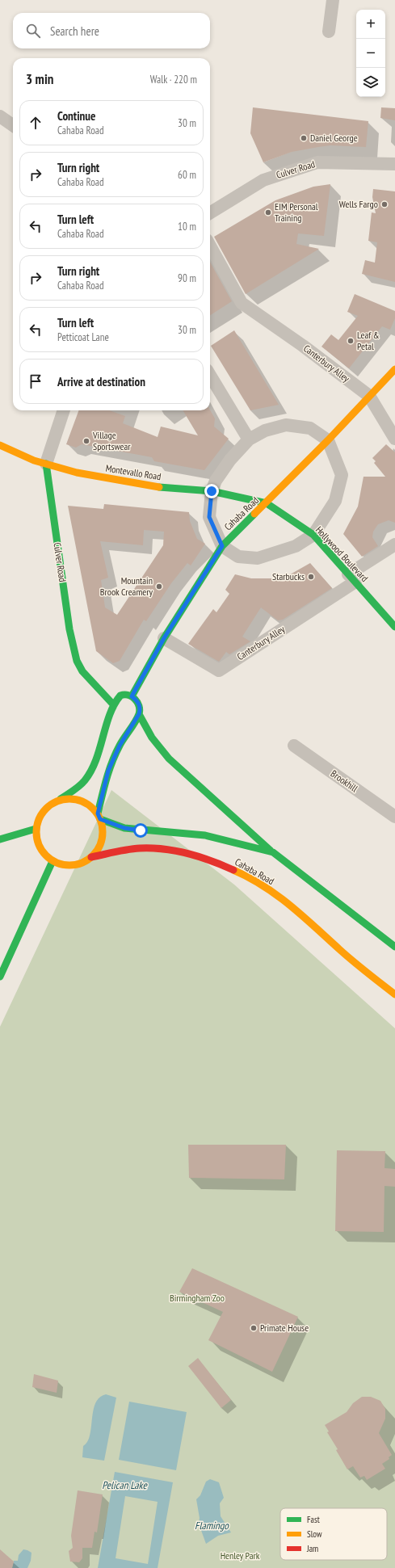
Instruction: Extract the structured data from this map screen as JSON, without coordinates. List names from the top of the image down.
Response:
{
  "streets": {
    "street": [
      "Culver Road",
      "Canterbury Alley",
      "Montevallo Road",
      "Cahaba Road",
      "Hollywood Boulevard",
      "Brookhill"
    ]
  },
  "crossings": [
    ["Culver Road", "Montevallo Road"],
    ["Canterbury Alley", "Cahaba Road"],
    ["Canterbury Alley", "Hollywood Boulevard"],
    ["Montevallo Road", "Cahaba Road"],
    ["Montevallo Road", "Hollywood Boulevard"],
    ["Cahaba Road", "Hollywood Boulevard"]
  ],
  "water": ["Pelican Lake", "Flamingo"],
  "parks": ["Birmingham Zoo", "Henley Park"],
  "places": [
    "Daniel George",
    "Wells Fargo",
    "EIM Personal Training",
    "Leaf & Petal",
    "Village Sportswear",
    "Starbucks",
    "Mountain Brook Creamery",
    "Primate House"
  ],
  "legend": ["Fast", "Slow", "Jam"],
  "page": {
    "map_buttons": ["+", "−"],
    "search": "Search here",
    "heading": ["3 min", "Walk · 220 m"],
    "list": [
      ["Continue", "Cahaba Road", "30 m"],
      ["Turn right", "Cahaba Road", "60 m"],
      ["Turn left", "Cahaba Road", "10 m"],
      ["Turn right", "Cahaba Road", "90 m"],
      ["Turn left", "Petticoat Lane", "30 m"],
      "Arrive at destination"
    ]
  }
}
